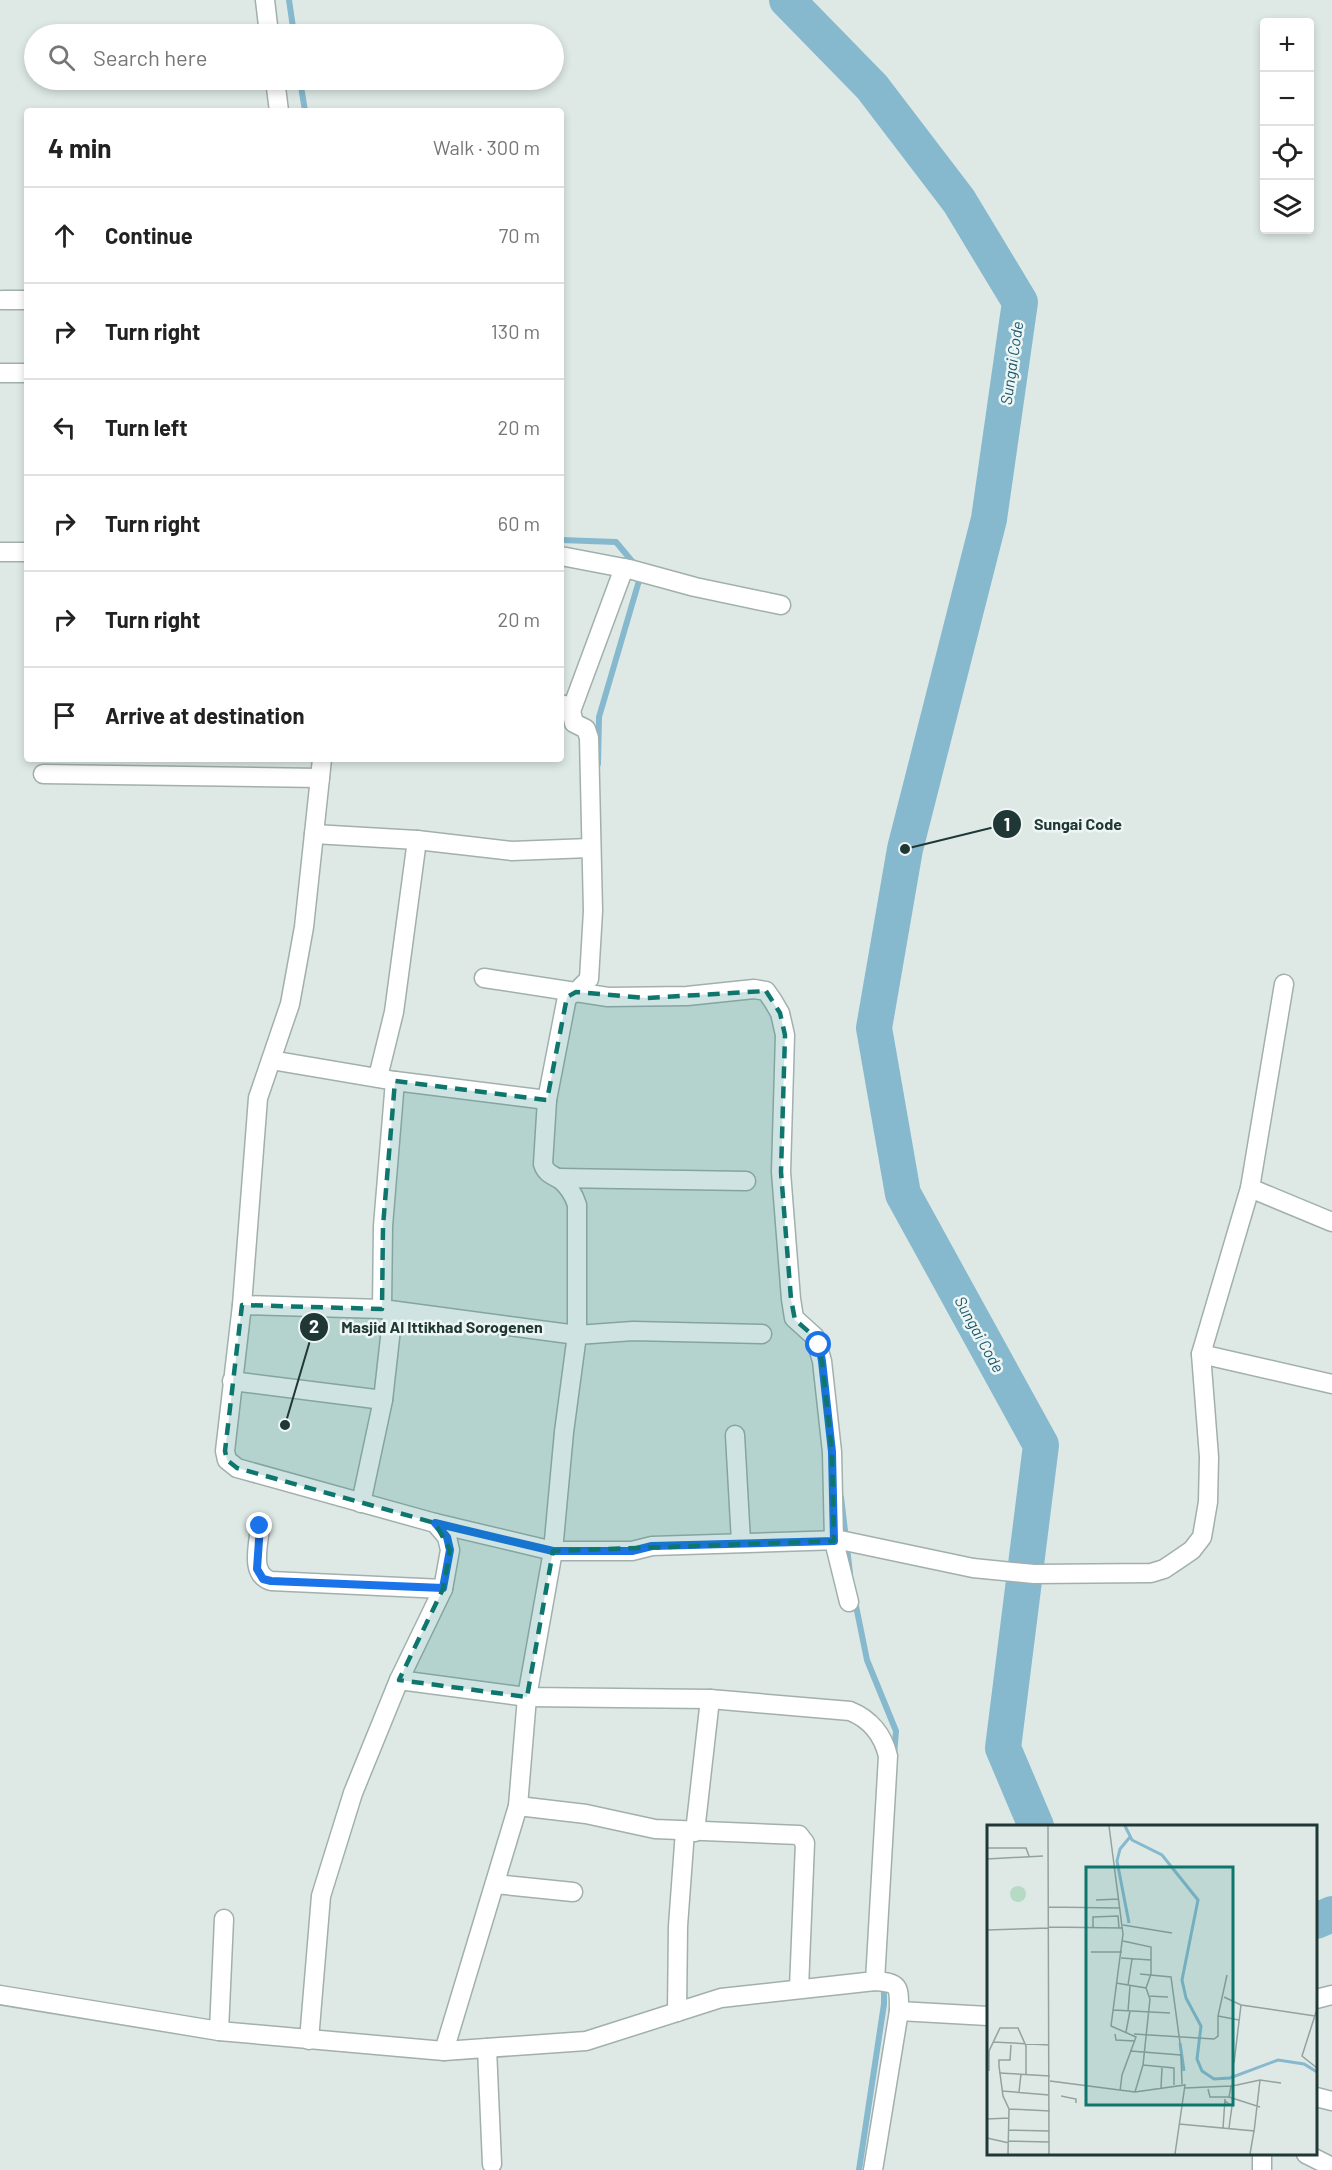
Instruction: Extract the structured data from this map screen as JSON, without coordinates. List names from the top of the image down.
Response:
{
  "water": ["Sungai Code"],
  "places": ["Sungai Code", "Masjid Al Ittikhad Sorogenen"],
  "page": {
    "map_buttons": ["+", "−"],
    "search": "Search here",
    "heading": ["4 min", "Walk · 300 m"],
    "list": [
      ["Continue", "70 m"],
      ["Turn right", "130 m"],
      ["Turn left", "20 m"],
      ["Turn right", "60 m"],
      ["Turn right", "20 m"],
      "Arrive at destination"
    ]
  }
}
